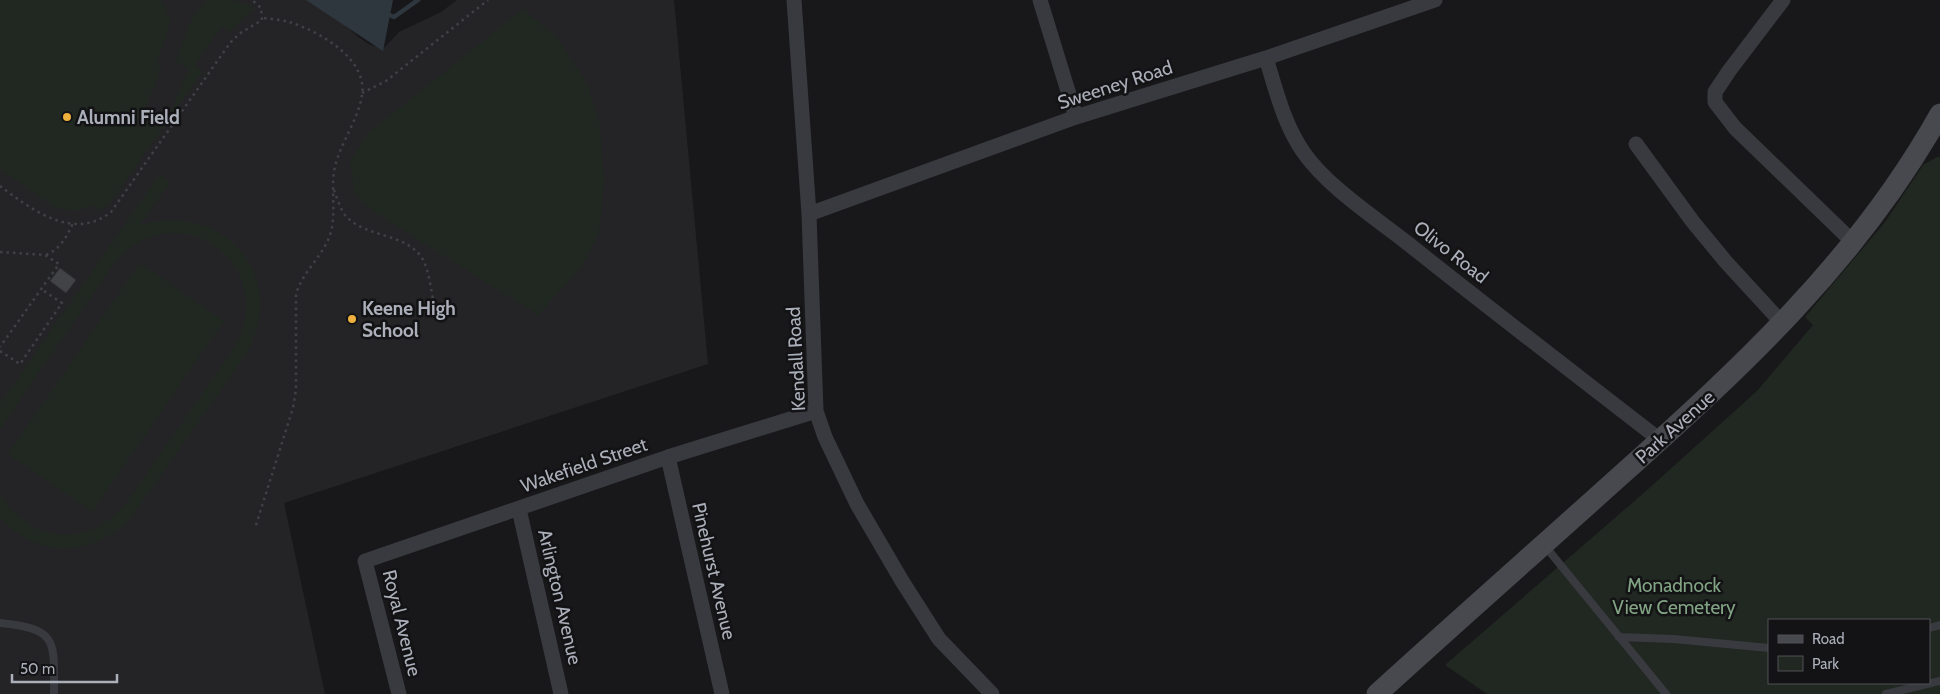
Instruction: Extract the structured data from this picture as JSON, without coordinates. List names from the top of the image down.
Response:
{
  "streets": {
    "street": [
      "Sweeney Road",
      "Olivo Road",
      "Kendall Road",
      "Park Avenue",
      "Wakefield Street",
      "Pinehurst Avenue",
      "Arlington Avenue",
      "Royal Avenue"
    ]
  },
  "crossings": [
    ["Sweeney Road", "Olivo Road"],
    ["Sweeney Road", "Kendall Road"],
    ["Olivo Road", "Park Avenue"],
    ["Kendall Road", "Wakefield Street"],
    ["Wakefield Street", "Pinehurst Avenue"],
    ["Wakefield Street", "Arlington Avenue"],
    ["Wakefield Street", "Royal Avenue"]
  ],
  "parks": ["Monadnock View Cemetery"],
  "places": ["Alumni Field", "Keene High School"],
  "legend": ["Road", "Park"],
  "scale_bar": "50 m"
}
